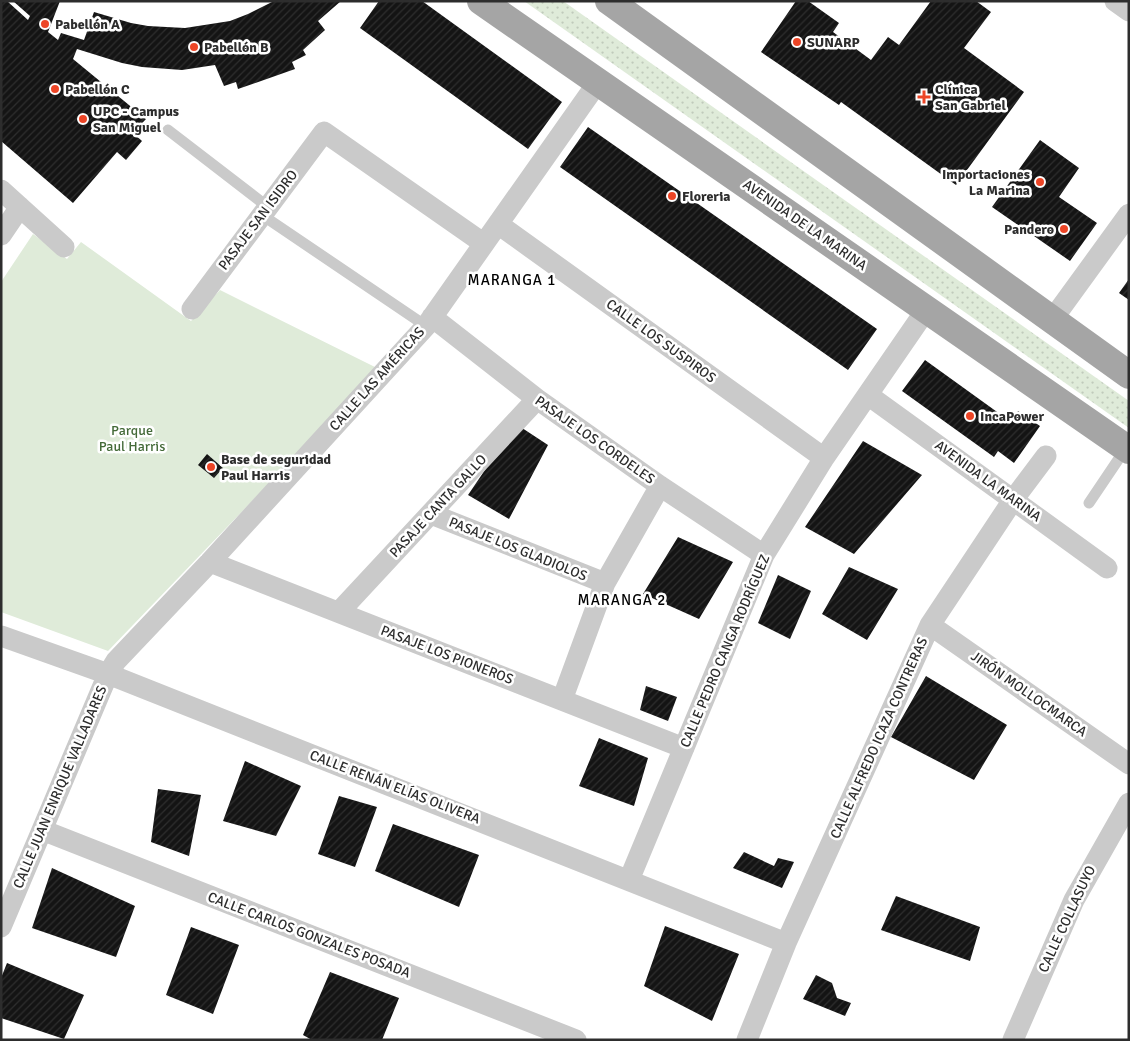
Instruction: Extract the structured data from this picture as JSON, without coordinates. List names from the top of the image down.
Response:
{
  "streets": {
    "main road": ["AVENIDA DE LA MARINA"],
    "street": [
      "PASAJE SAN ISIDRO",
      "CALLE LOS SUSPIROS",
      "CALLE LAS AMÉRICAS",
      "PASAJE LOS CORDELES",
      "AVENIDA LA MARINA",
      "PASAJE CANTA GALLO",
      "PASAJE LOS GLADIOLOS",
      "CALLE PEDRO CANGA RODRÍGUEZ",
      "PASAJE LOS PIONEROS",
      "JIRÓN MOLLOCMARCA",
      "CALLE ALFREDO ICAZA CONTRERAS",
      "CALLE JUAN ENRIQUE VALLADARES",
      "CALLE RENÁN ELÍAS OLIVERA",
      "CALLE COLLASUYO",
      "CALLE CARLOS GONZALES POSADA"
    ]
  },
  "crossings": [
    ["PASAJE SAN ISIDRO", "CALLE LAS AMÉRICAS"],
    ["PASAJE SAN ISIDRO", "PASAJE LOS CORDELES"],
    ["AVENIDA DE LA MARINA", "CALLE LAS AMÉRICAS"],
    ["AVENIDA DE LA MARINA", "CALLE PEDRO CANGA RODRÍGUEZ"],
    ["CALLE LOS SUSPIROS", "CALLE LAS AMÉRICAS"],
    ["CALLE LOS SUSPIROS", "CALLE PEDRO CANGA RODRÍGUEZ"],
    ["CALLE LAS AMÉRICAS", "PASAJE LOS CORDELES"],
    ["CALLE LAS AMÉRICAS", "PASAJE LOS PIONEROS"],
    ["CALLE LAS AMÉRICAS", "CALLE JUAN ENRIQUE VALLADARES"],
    ["CALLE LAS AMÉRICAS", "CALLE RENÁN ELÍAS OLIVERA"],
    ["PASAJE LOS CORDELES", "PASAJE CANTA GALLO"],
    ["PASAJE LOS CORDELES", "CALLE PEDRO CANGA RODRÍGUEZ"],
    ["AVENIDA LA MARINA", "CALLE PEDRO CANGA RODRÍGUEZ"],
    ["AVENIDA LA MARINA", "CALLE ALFREDO ICAZA CONTRERAS"],
    ["PASAJE CANTA GALLO", "PASAJE LOS GLADIOLOS"],
    ["PASAJE CANTA GALLO", "PASAJE LOS PIONEROS"],
    ["CALLE PEDRO CANGA RODRÍGUEZ", "PASAJE LOS PIONEROS"],
    ["CALLE PEDRO CANGA RODRÍGUEZ", "CALLE RENÁN ELÍAS OLIVERA"],
    ["JIRÓN MOLLOCMARCA", "CALLE ALFREDO ICAZA CONTRERAS"],
    ["CALLE ALFREDO ICAZA CONTRERAS", "CALLE RENÁN ELÍAS OLIVERA"],
    ["CALLE JUAN ENRIQUE VALLADARES", "CALLE RENÁN ELÍAS OLIVERA"],
    ["CALLE JUAN ENRIQUE VALLADARES", "CALLE CARLOS GONZALES POSADA"]
  ],
  "districts": ["MARANGA 1", "MARANGA 2"],
  "parks": ["Parque Paul Harris"],
  "places": {
    "other": [
      "Pabellón A",
      "SUNARP",
      "Pabellón B",
      "Pabellón C",
      "UPC - Campus San Miguel",
      "Importaciones La Marina",
      "Floreria",
      "Pandero",
      "IncaPower",
      "Base de seguridad Paul Harris"
    ],
    "health": ["Clínica San Gabriel"]
  }
}
